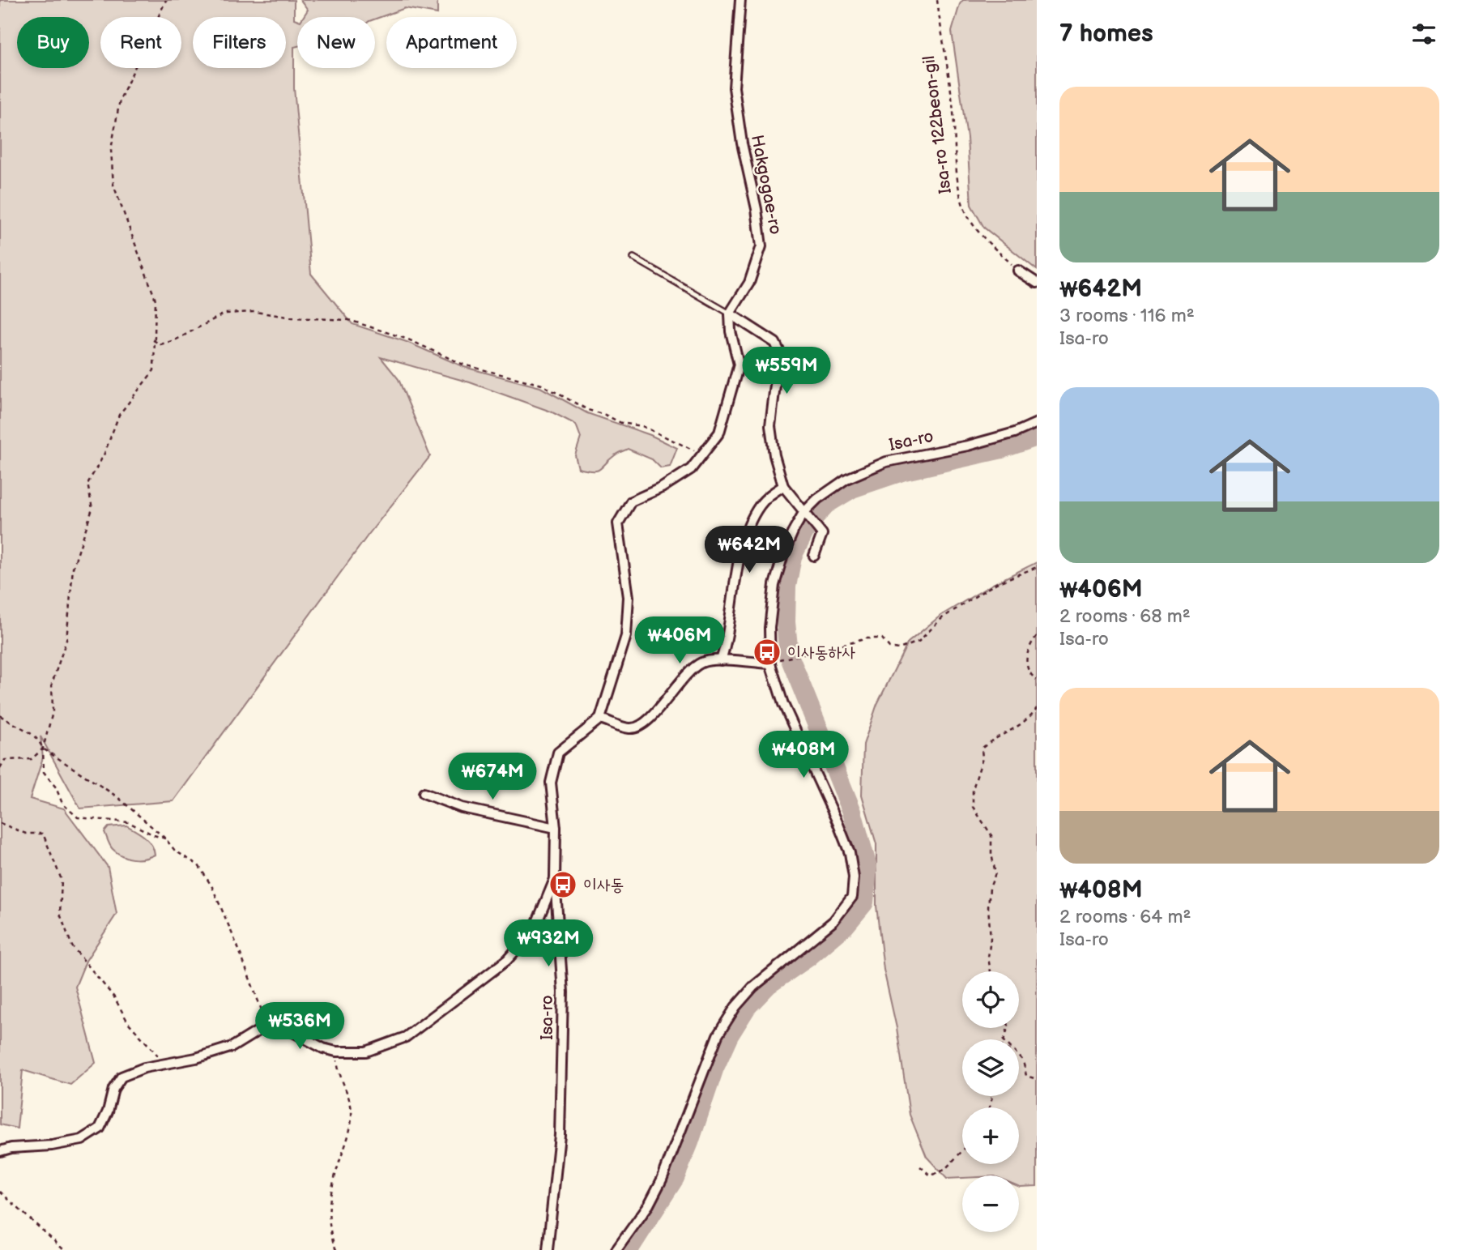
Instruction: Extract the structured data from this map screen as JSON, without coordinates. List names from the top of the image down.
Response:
{
  "streets": {
    "street": ["Hakgogae-ro", "Isa-ro"],
    "path": ["Isa-ro 122beon-gil"]
  },
  "places": {
    "bus stop": ["이사동하사", "이사동"]
  },
  "page": {
    "heading": "7 homes",
    "chip": [
      "Buy",
      "Rent",
      "Filters",
      "New",
      "Apartment"
    ],
    "list": [
      {
        "name": "₩642M",
        "note": "3 rooms · 116 m² · Isa-ro"
      },
      {
        "name": "₩406M",
        "note": "2 rooms · 68 m² · Isa-ro"
      },
      {
        "name": "₩408M",
        "note": "2 rooms · 64 m² · Isa-ro"
      }
    ],
    "price": [
      "₩559M",
      "₩642M",
      "₩406M",
      "₩408M",
      "₩674M",
      "₩932M",
      "₩536M"
    ],
    "map_buttons": ["+", "−"]
  }
}
